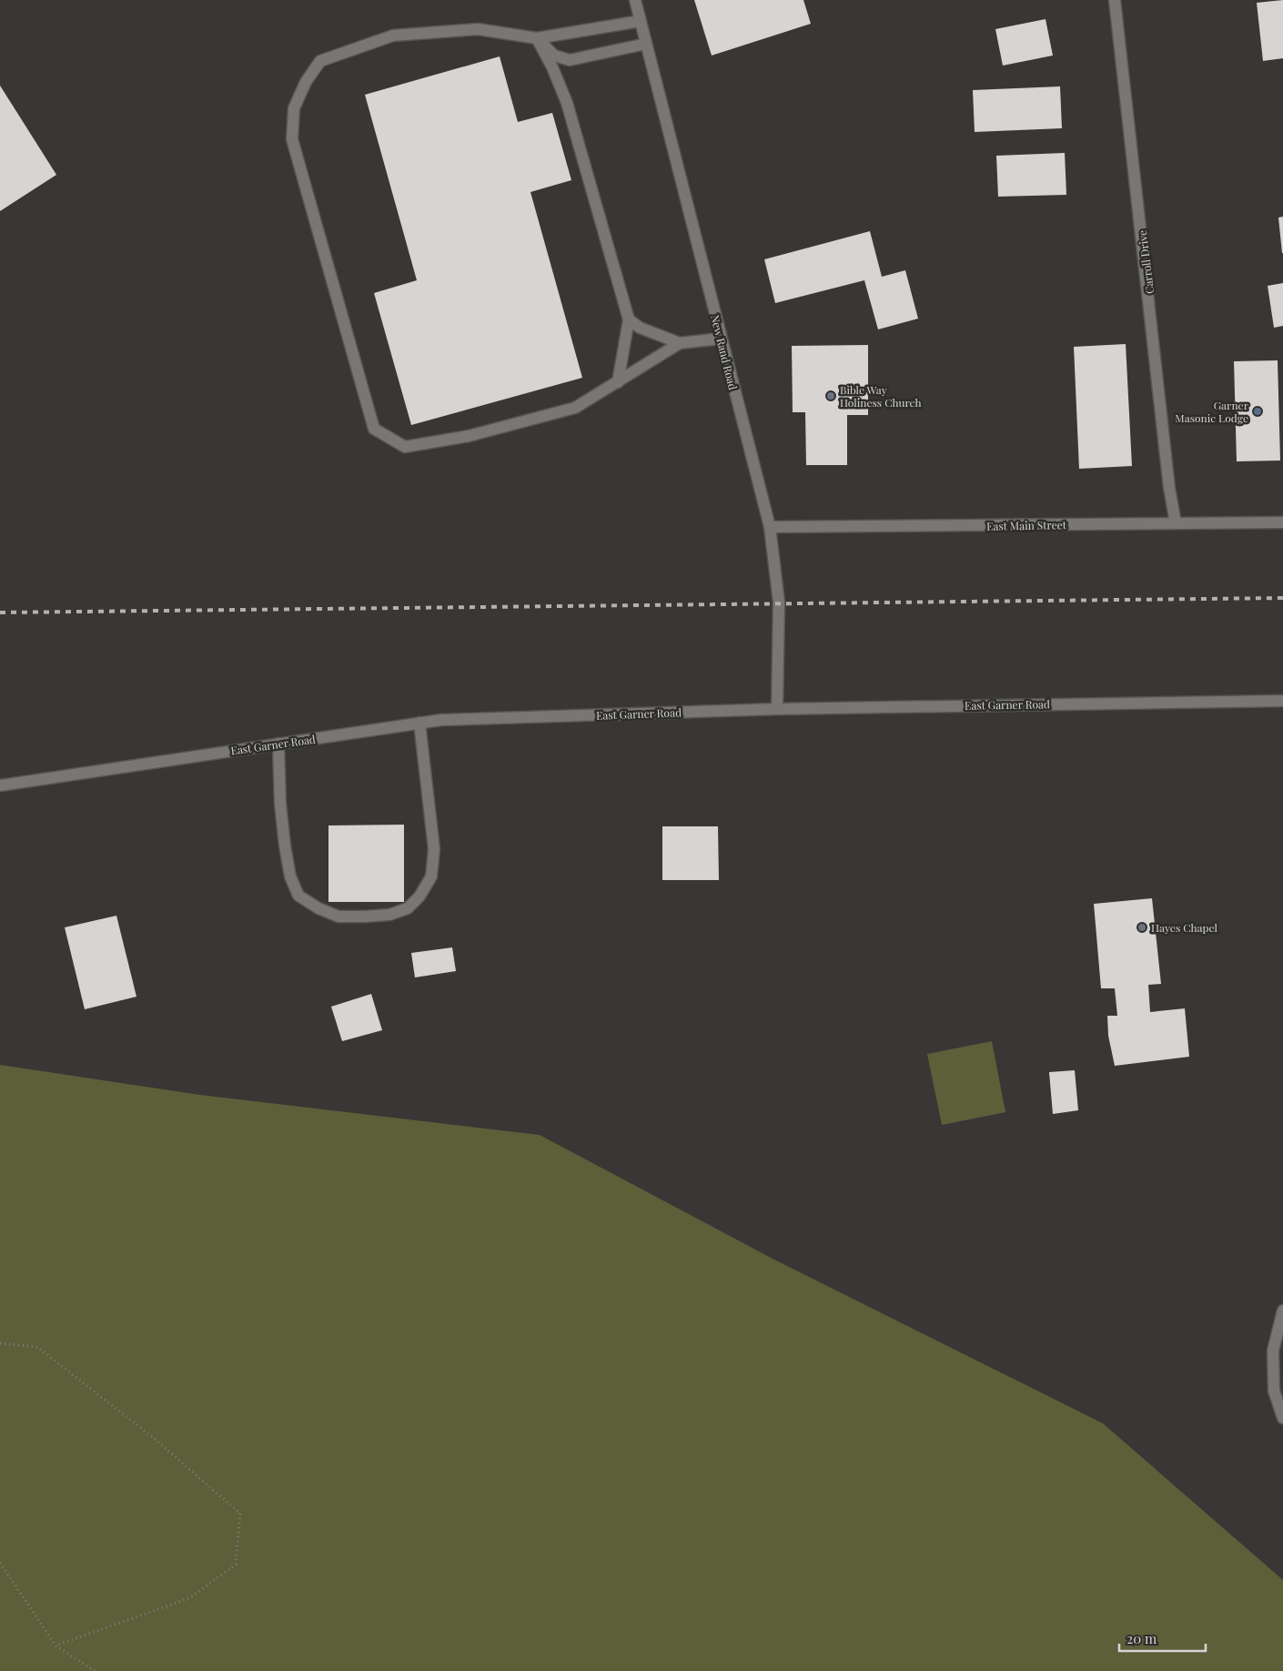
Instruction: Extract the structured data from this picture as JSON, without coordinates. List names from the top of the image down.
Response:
{
  "streets": {
    "street": [
      "Carroll Drive",
      "New Rand Road",
      "East Main Street",
      "East Garner Road"
    ]
  },
  "crossings": [
    ["Carroll Drive", "East Main Street"],
    ["New Rand Road", "East Main Street"],
    ["New Rand Road", "East Garner Road"]
  ],
  "places": ["Bible Way Holiness Church", "Garner Masonic Lodge", "Hayes Chapel"],
  "scale_bar": "20 m"
}
